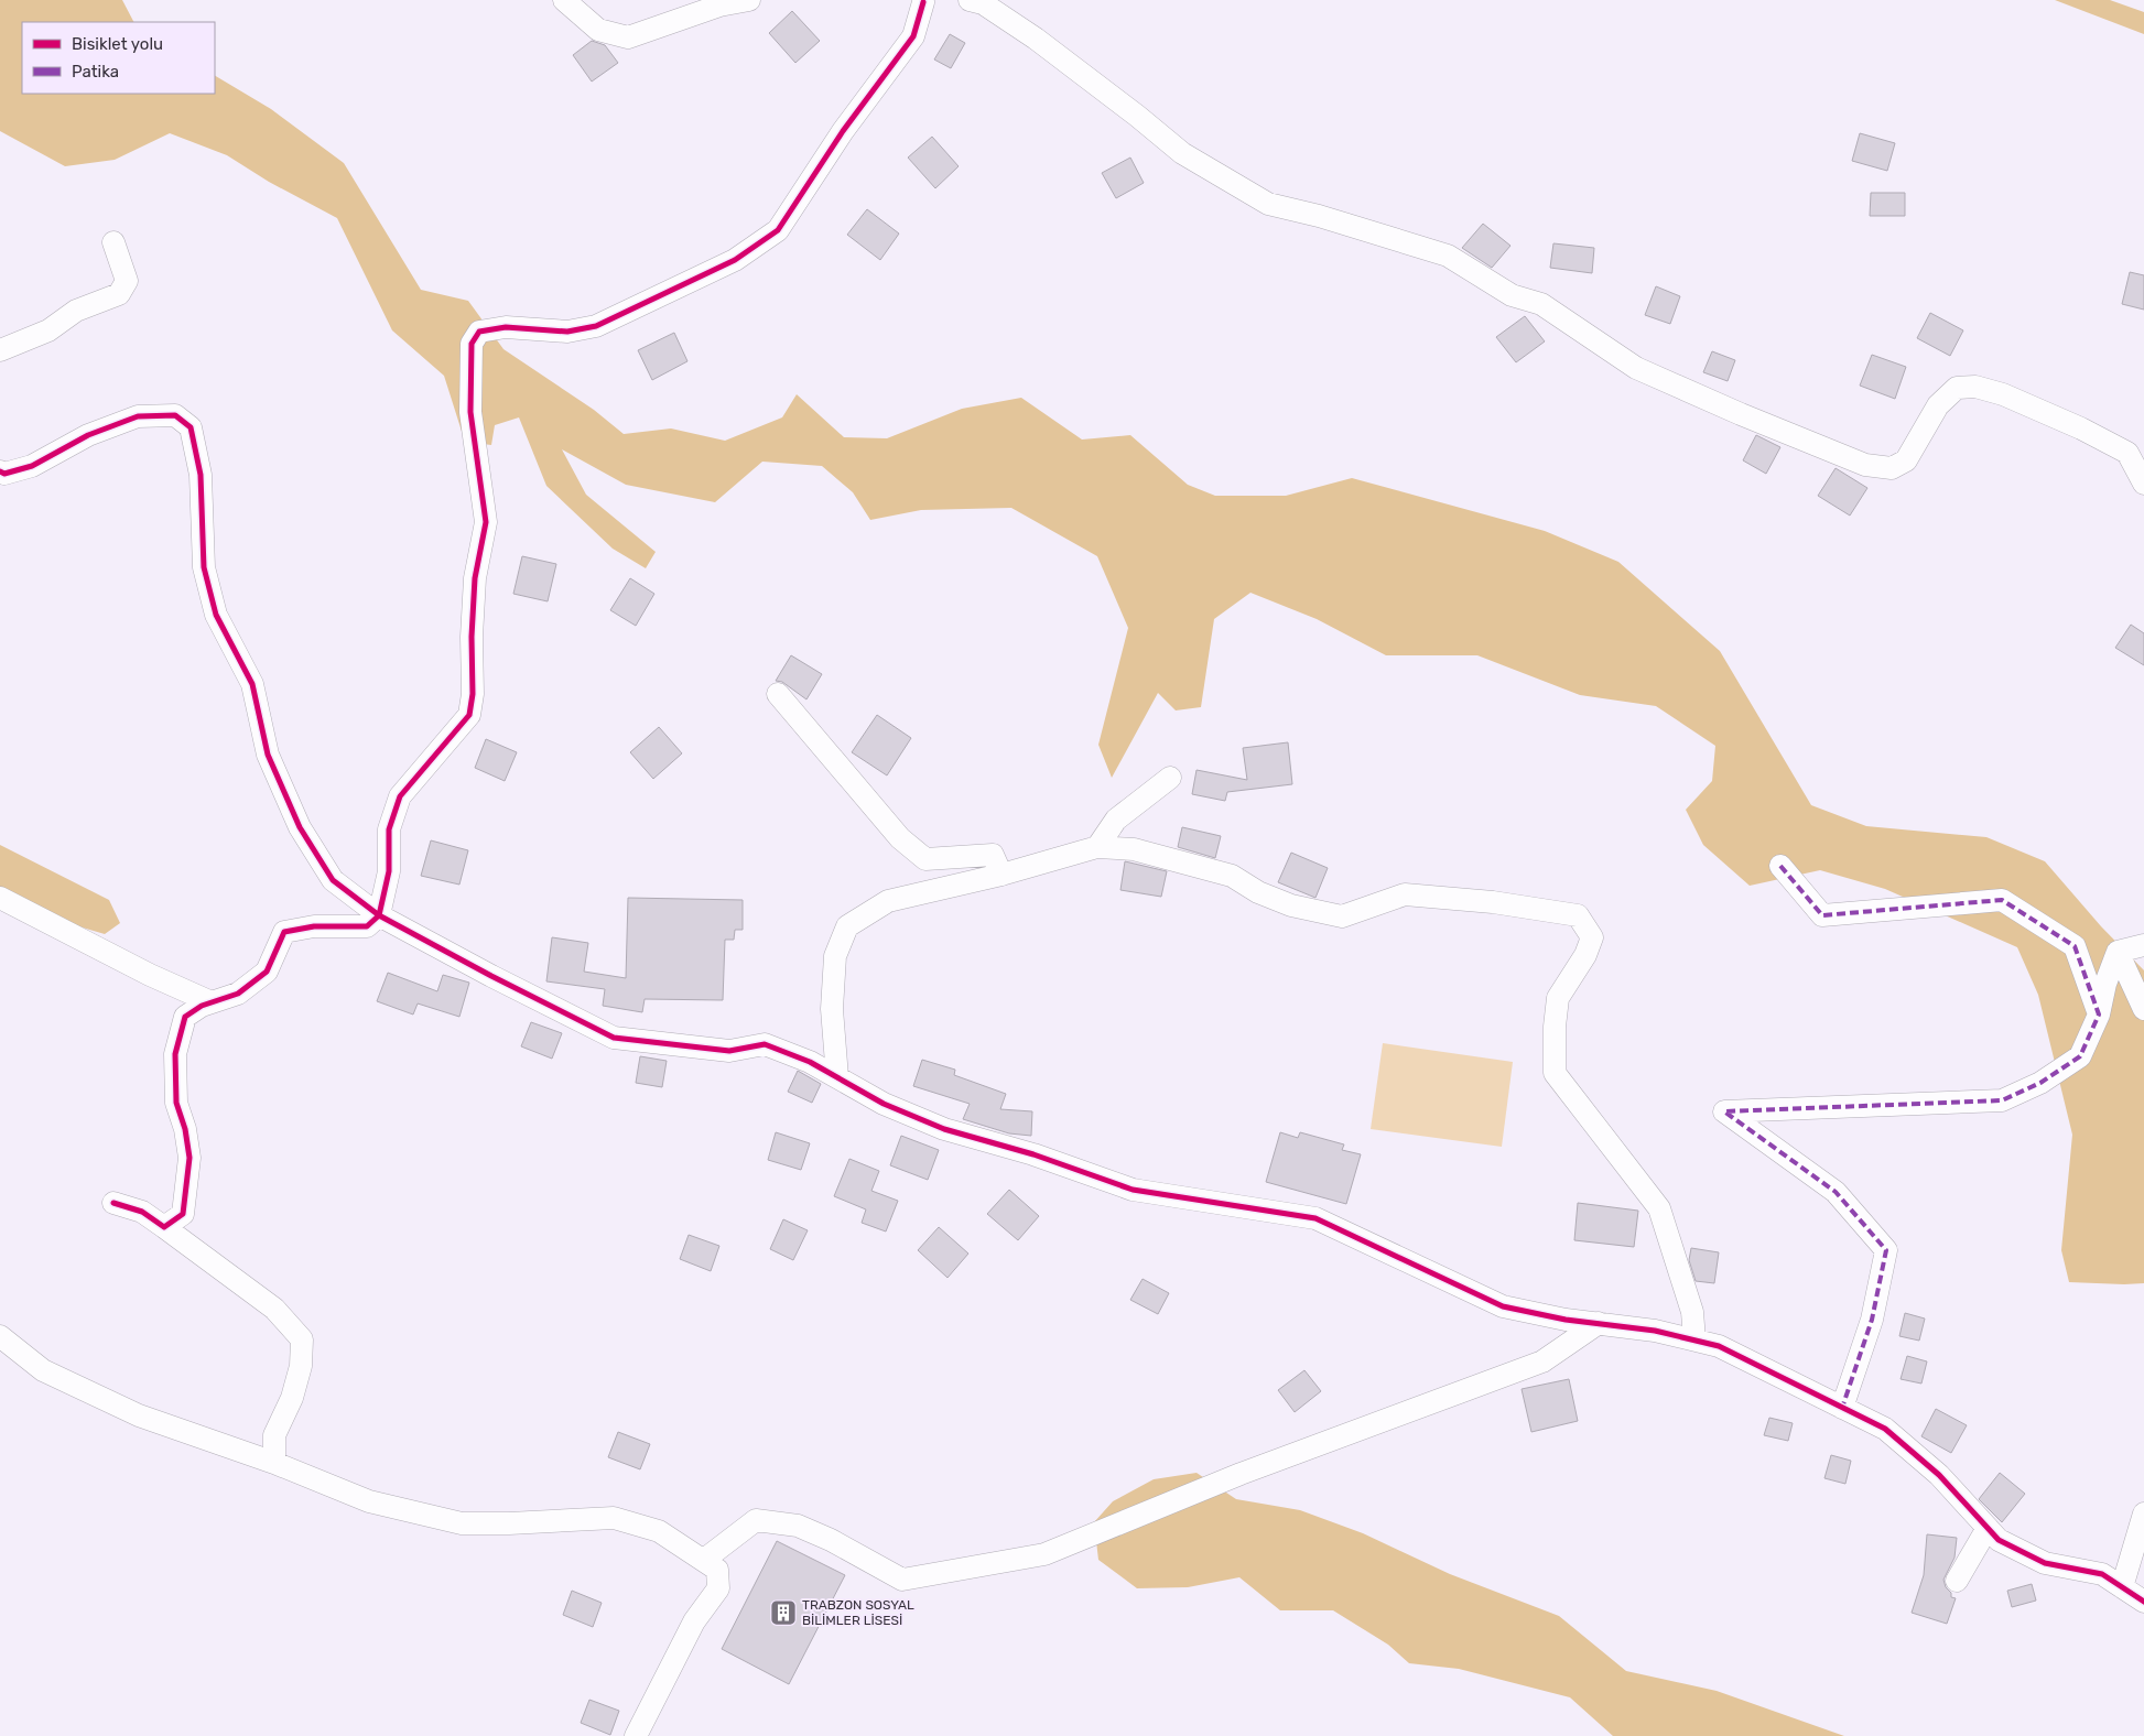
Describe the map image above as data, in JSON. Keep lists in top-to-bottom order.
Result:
{
  "places": {
    "building": ["TRABZON SOSYAL BİLİMLER LİSESİ"]
  },
  "legend": ["Bisiklet yolu", "Patika"]
}
